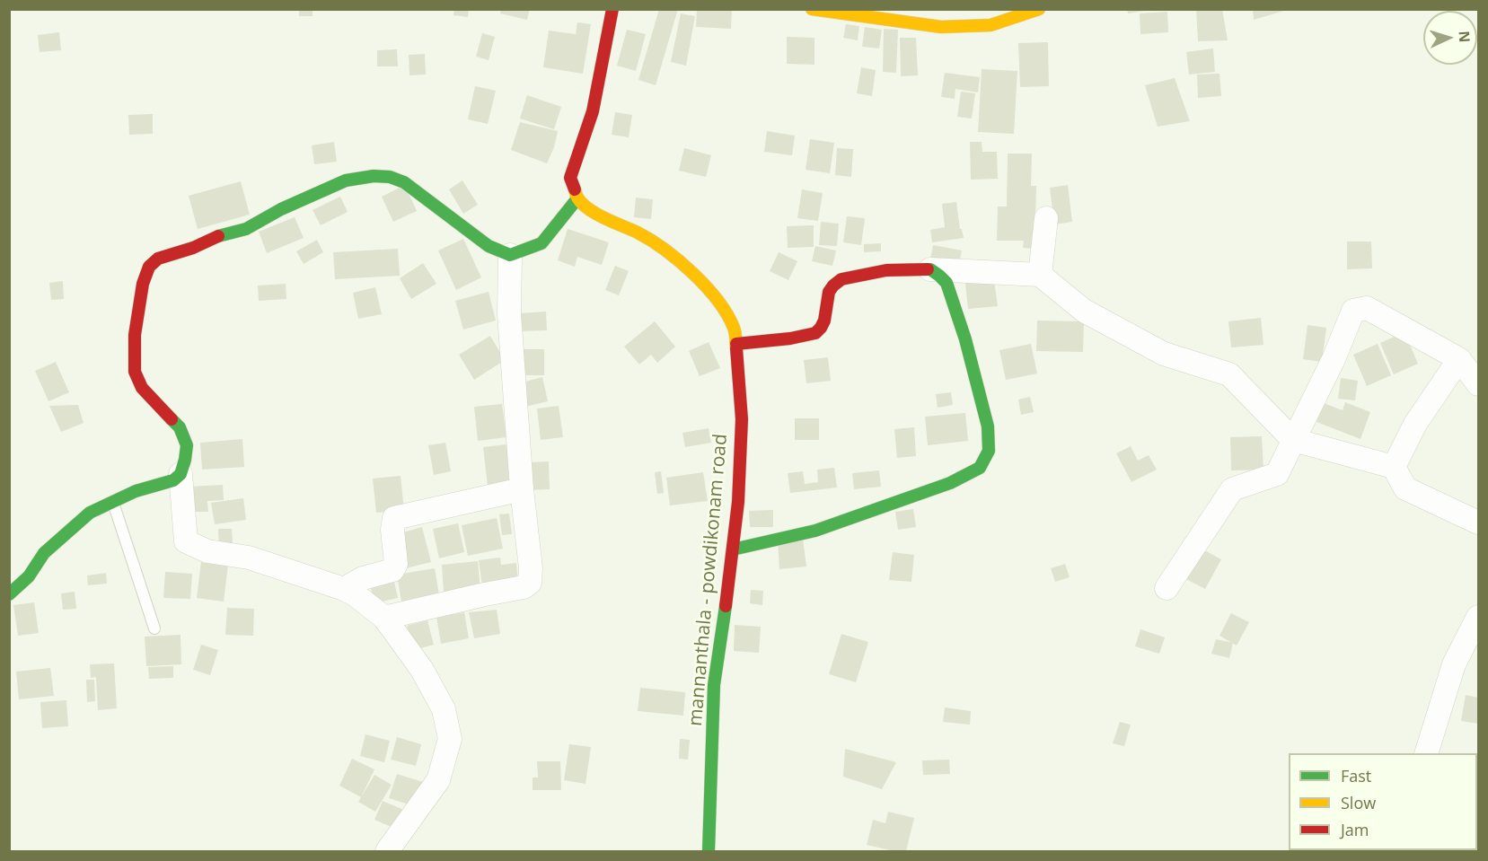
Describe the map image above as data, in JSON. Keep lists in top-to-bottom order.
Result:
{
  "streets": {
    "street": ["mannanthala - powdikonam road"]
  },
  "legend": ["Fast", "Slow", "Jam"],
  "north": "right"
}
